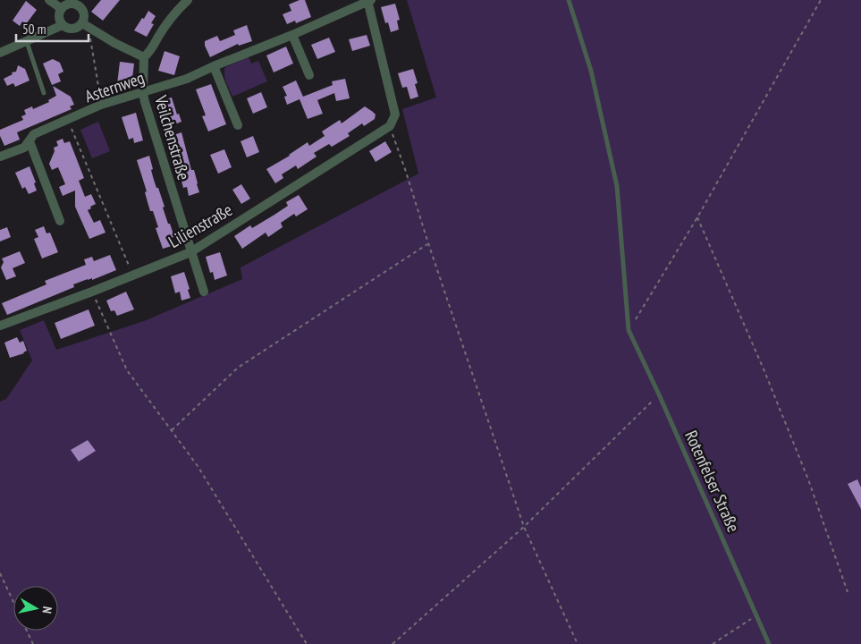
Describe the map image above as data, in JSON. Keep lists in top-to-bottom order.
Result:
{
  "streets": {
    "street": ["Asternweg", "Veilchenstraße", "Lilienstraße"],
    "lane": ["Rotenfelser Straße"]
  },
  "crossings": [
    ["Asternweg", "Veilchenstraße"],
    ["Veilchenstraße", "Lilienstraße"]
  ],
  "scale_bar": "50 m",
  "north": "right"
}
